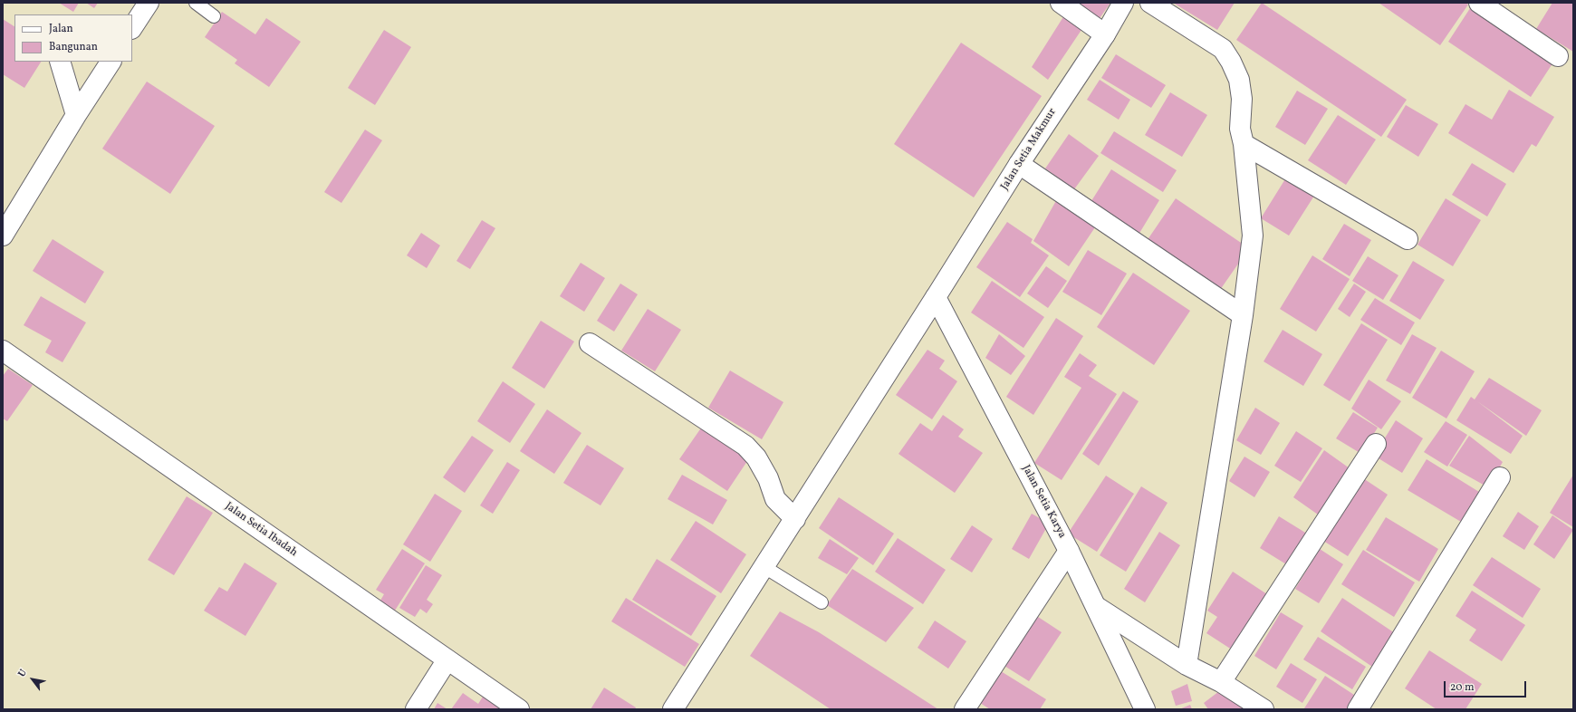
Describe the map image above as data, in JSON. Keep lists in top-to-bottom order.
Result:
{
  "streets": {
    "street": ["Jalan Setia Makmur", "Jalan Setia Karya", "Jalan Setia Ibadah"]
  },
  "crossings": [
    ["Jalan Setia Makmur", "Jalan Setia Karya"]
  ],
  "legend": ["Jalan", "Bangunan"],
  "scale_bar": "20 m",
  "north": "top left"
}
